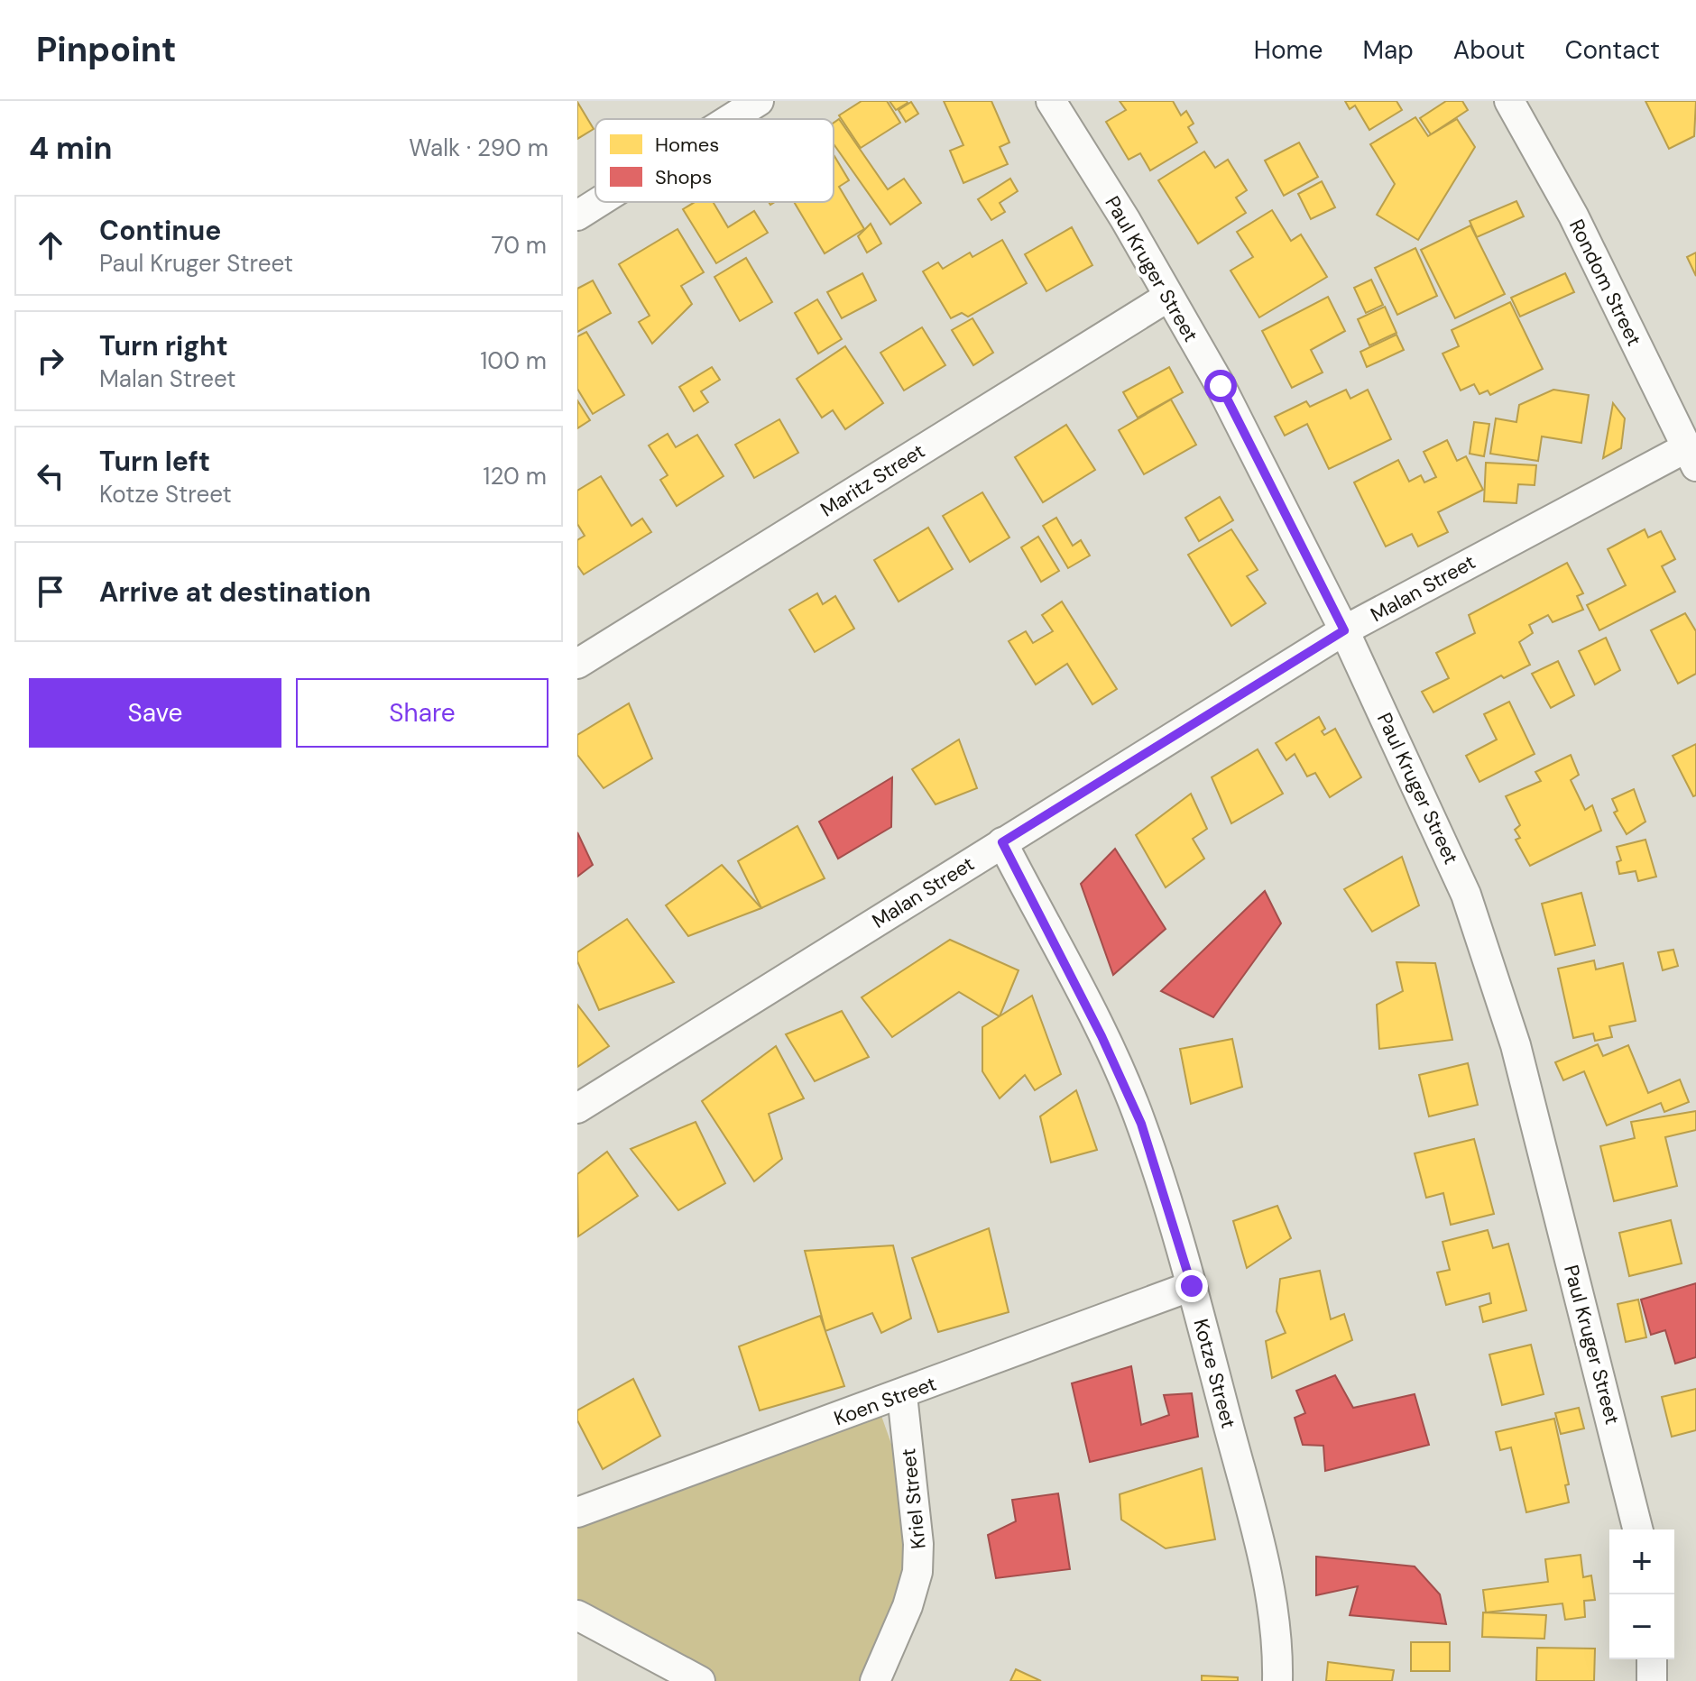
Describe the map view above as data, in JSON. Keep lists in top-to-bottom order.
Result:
{
  "streets": {
    "street": [
      "Paul Kruger Street",
      "Rondom Street",
      "Maritz Street",
      "Malan Street",
      "Kotze Street",
      "Koen Street",
      "Kriel Street"
    ]
  },
  "crossings": [
    ["Paul Kruger Street", "Maritz Street"],
    ["Paul Kruger Street", "Malan Street"],
    ["Rondom Street", "Malan Street"],
    ["Malan Street", "Kotze Street"],
    ["Kotze Street", "Koen Street"],
    ["Koen Street", "Kriel Street"]
  ],
  "legend": ["Homes", "Shops"],
  "page": {
    "header": "Pinpoint",
    "nav": [
      "Home",
      "Map",
      "About",
      "Contact"
    ],
    "heading": ["4 min", "Walk · 290 m"],
    "list": [
      ["Continue", "Paul Kruger Street", "70 m"],
      ["Turn right", "Malan Street", "100 m"],
      ["Turn left", "Kotze Street", "120 m"],
      "Arrive at destination"
    ],
    "buttons": ["Save", "Share"],
    "map_buttons": ["+", "−"]
  }
}
